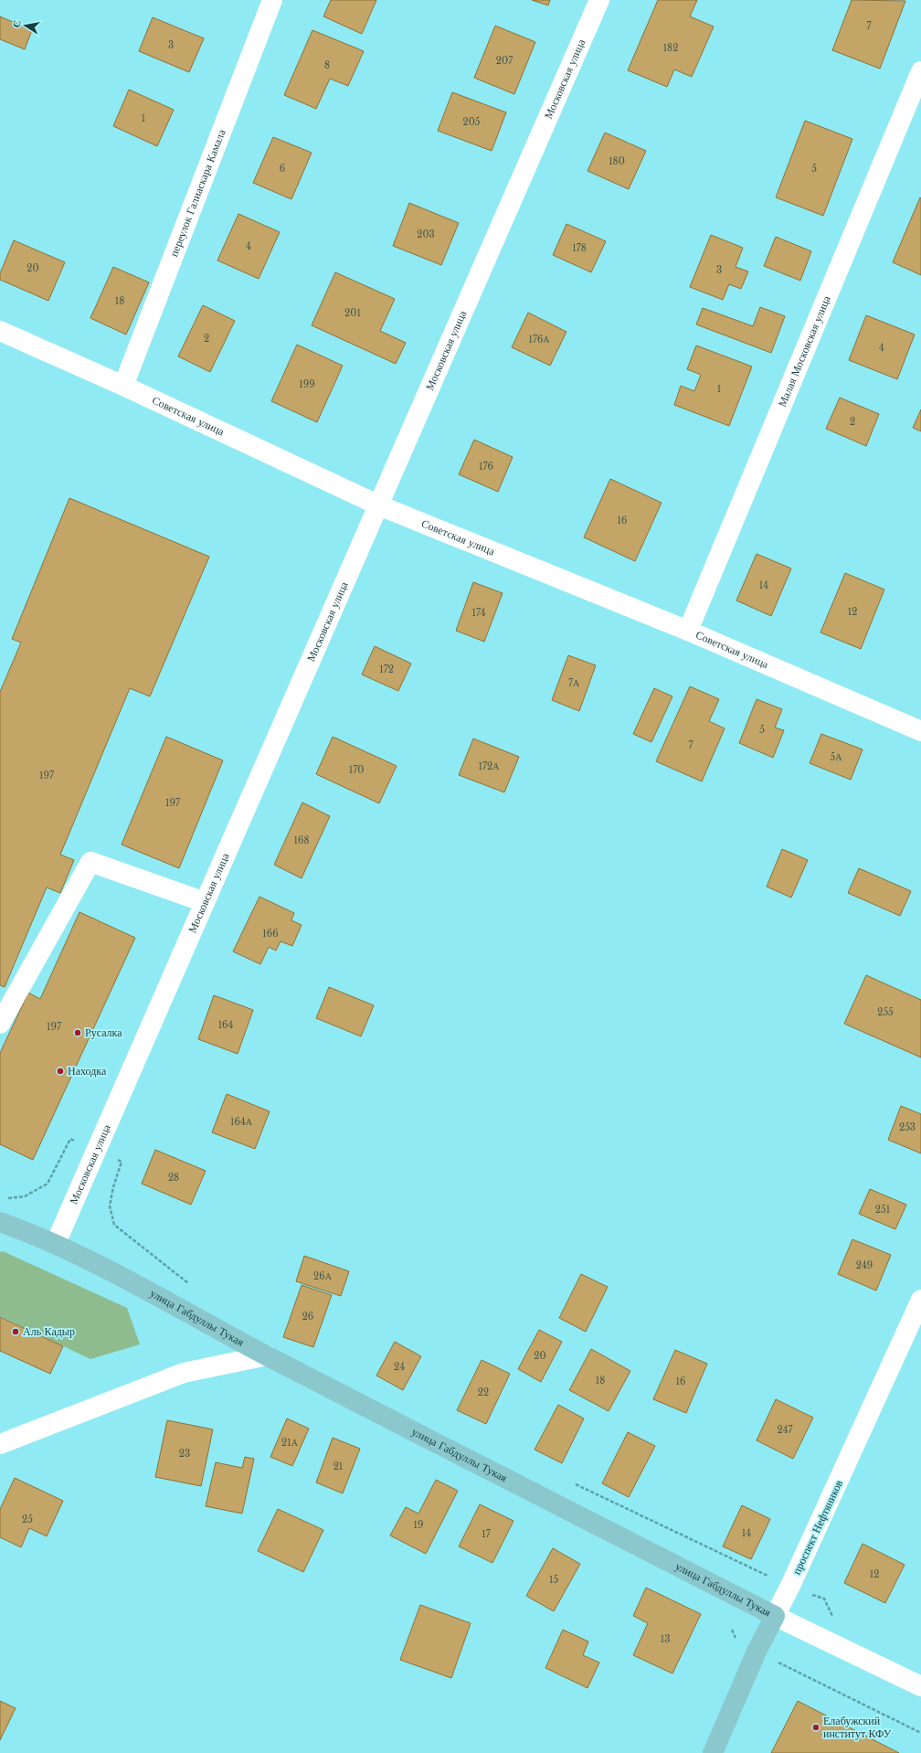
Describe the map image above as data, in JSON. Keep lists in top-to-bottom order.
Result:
{
  "streets": {
    "main road": ["улица Габдуллы Тукая", "проспект Нефтяников"],
    "street": [
      "Московская улица",
      "переулок Галиаскара Камала",
      "Малая Московская улица",
      "Советская улица"
    ]
  },
  "crossings": [
    ["Московская улица", "Советская улица"],
    ["Московская улица", "улица Габдуллы Тукая"],
    ["переулок Галиаскара Камала", "Советская улица"],
    ["Малая Московская улица", "Советская улица"],
    ["улица Габдуллы Тукая", "проспект Нефтяников"]
  ],
  "places": [
    "Русалка",
    "Находка",
    "Аль Кадыр",
    "Елабужский институт КФУ"
  ],
  "house_numbers": [
    "7",
    "3",
    "182",
    "207",
    "8",
    "1",
    "205",
    "180",
    "6",
    "5",
    "203",
    "4",
    "178",
    "20",
    "3",
    "18",
    "201",
    "2",
    "176А",
    "4",
    "199",
    "1",
    "2",
    "176",
    "16",
    "14",
    "12",
    "174",
    "172",
    "7А",
    "5",
    "7",
    "5А",
    "172А",
    "170",
    "197",
    "197",
    "168",
    "166",
    "255",
    "164",
    "197",
    "164А",
    "253",
    "28",
    "251",
    "249",
    "26А",
    "26",
    "20",
    "24",
    "18",
    "16",
    "22",
    "247",
    "21А",
    "23",
    "21",
    "25",
    "19",
    "14",
    "17",
    "12",
    "15",
    "13"
  ],
  "north": "left"
}
